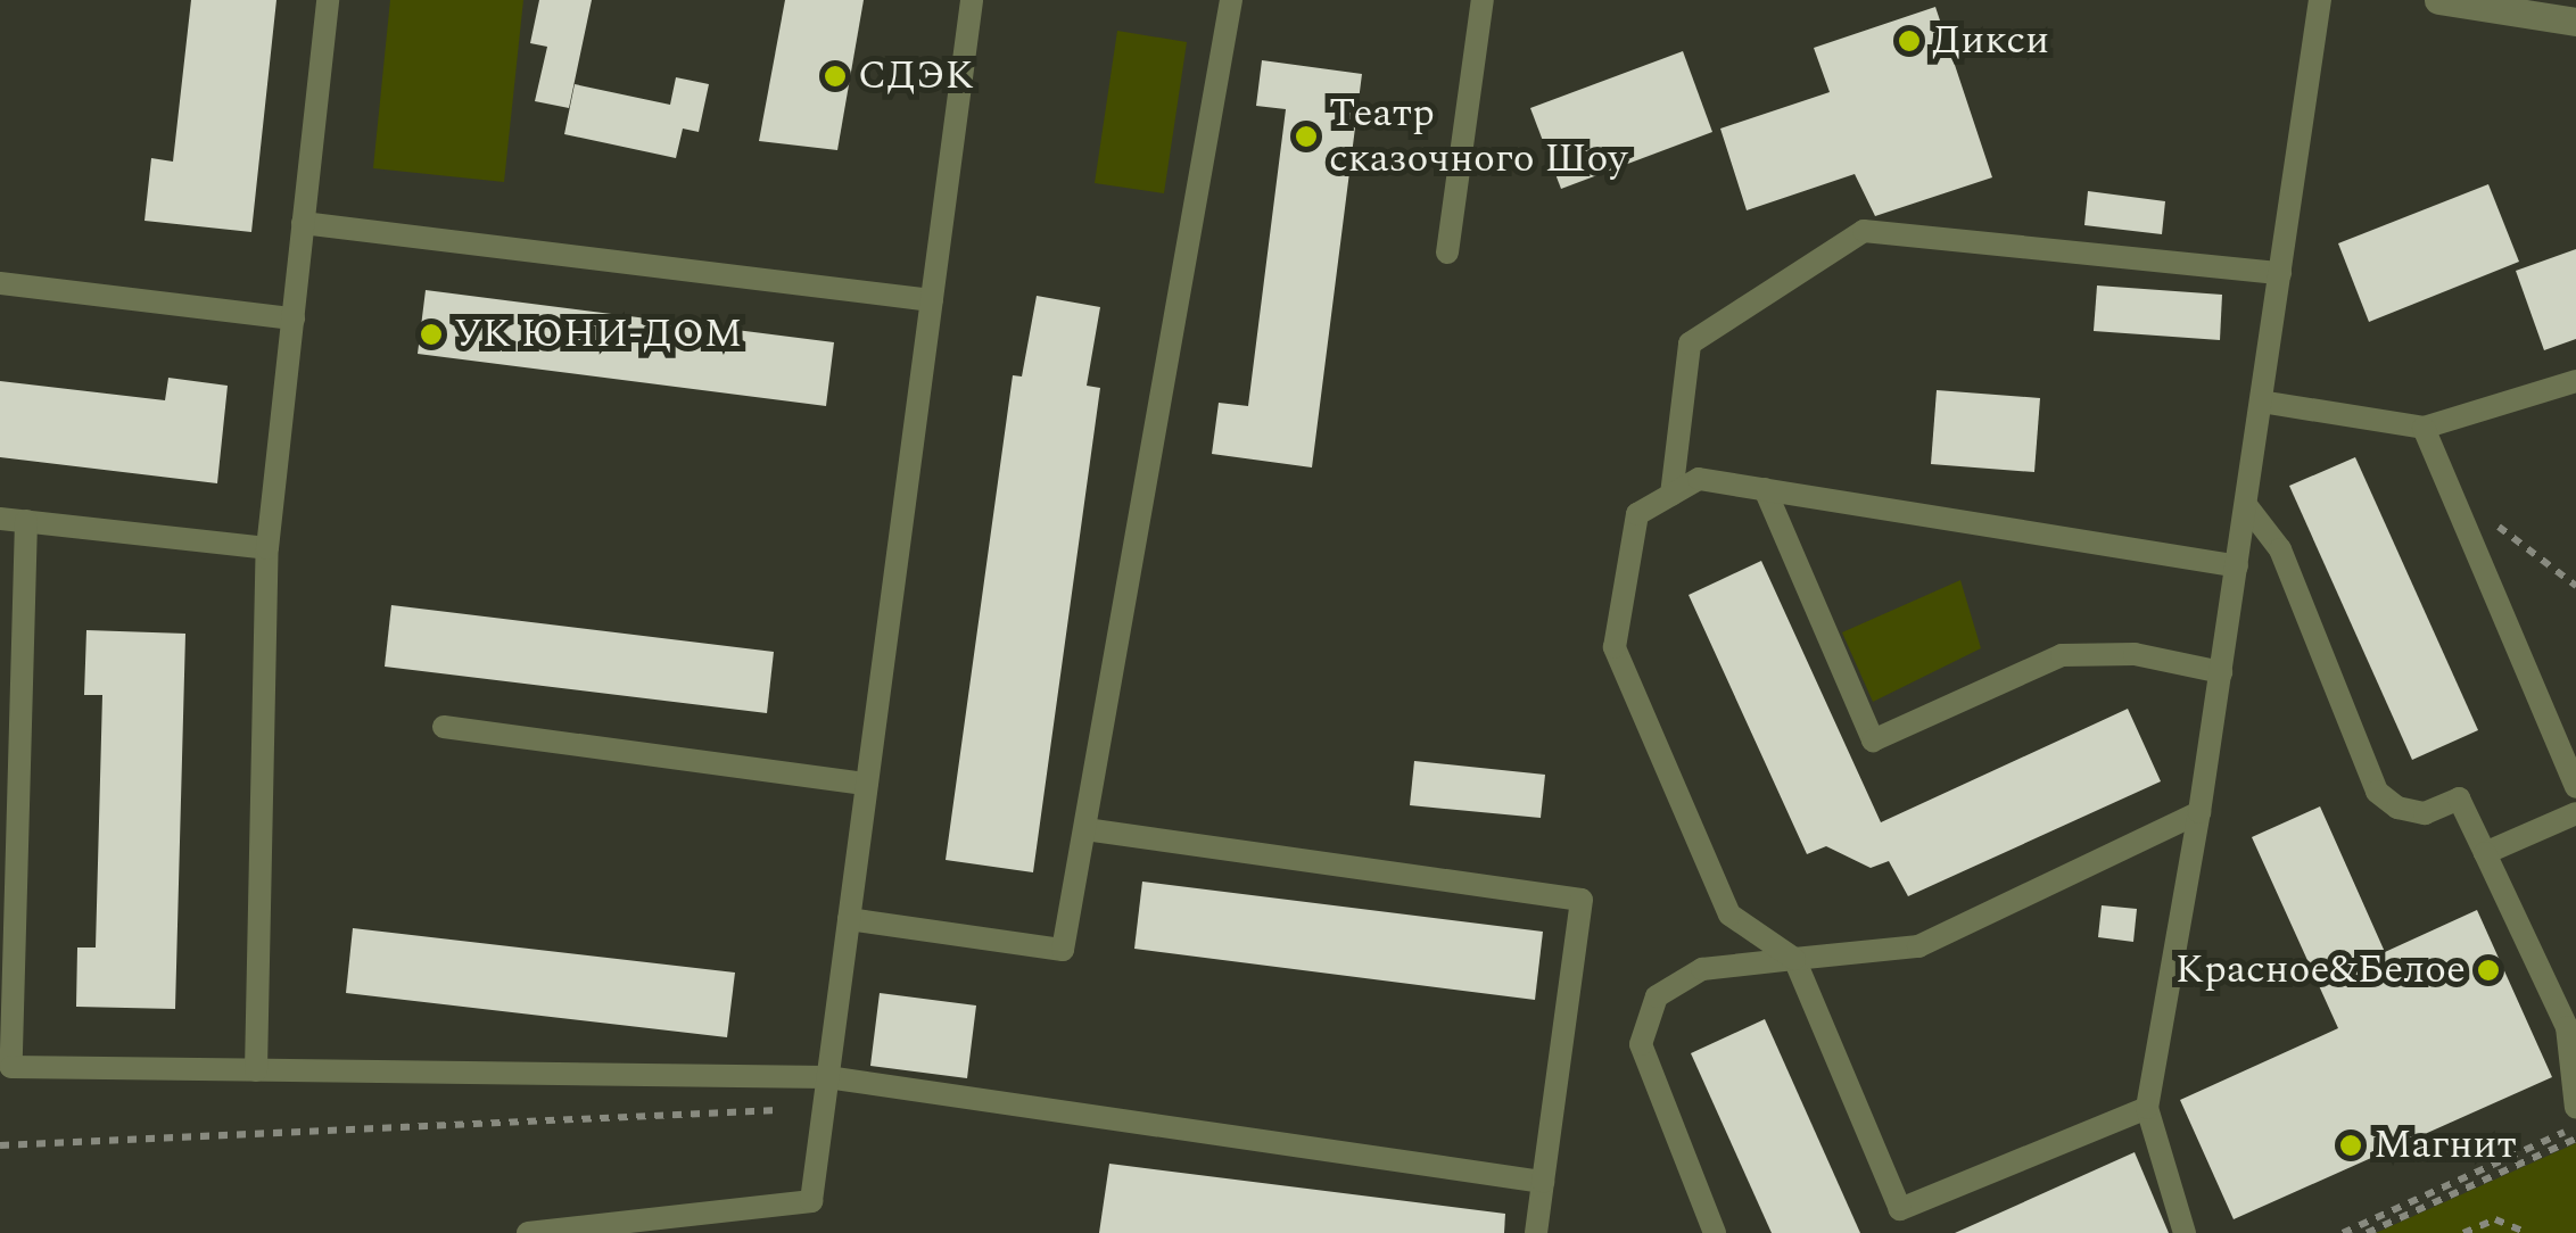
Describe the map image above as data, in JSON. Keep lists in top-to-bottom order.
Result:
{
  "places": [
    "Дикси",
    "СДЭК",
    "Театр сказочного Шоу",
    "УК ЮНИ-ДОМ",
    "Красное&Белое",
    "Магнит"
  ]
}
